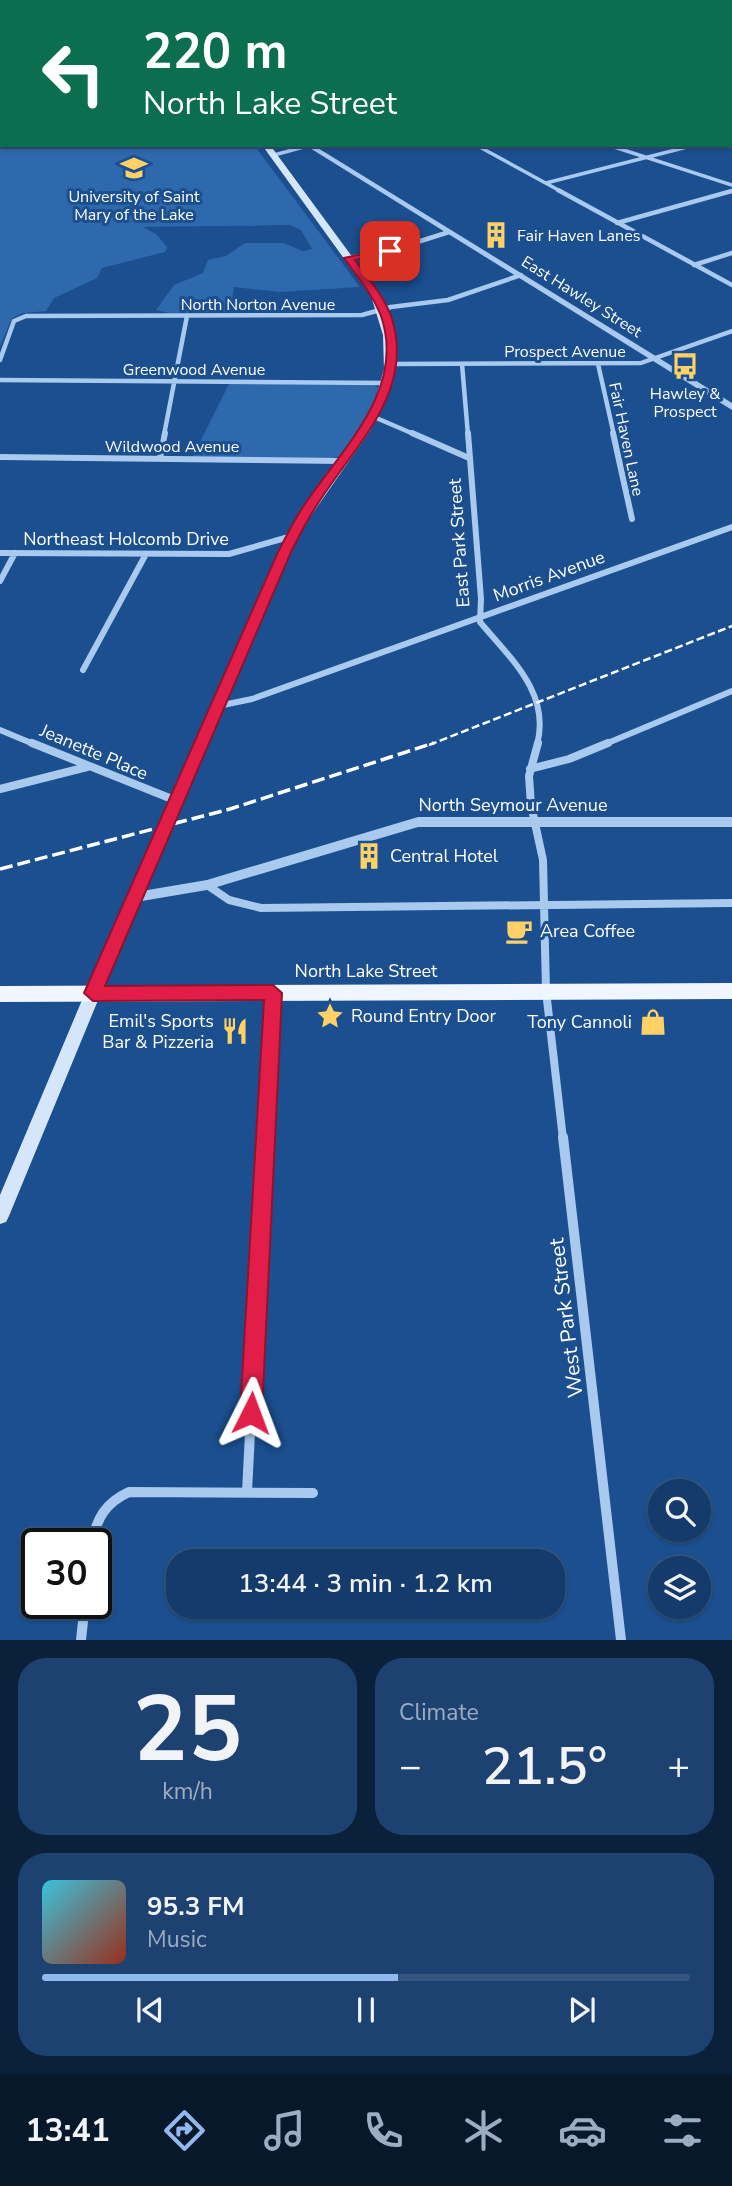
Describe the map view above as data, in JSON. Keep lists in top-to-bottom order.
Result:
{
  "streets": {
    "main road": ["North Lake Street"],
    "street": [
      "East Hawley Street",
      "North Norton Avenue",
      "Prospect Avenue",
      "Greenwood Avenue",
      "Fair Haven Lane",
      "Wildwood Avenue",
      "Northeast Holcomb Drive",
      "East Park Street",
      "Morris Avenue",
      "Jeanette Place",
      "North Seymour Avenue",
      "West Park Street"
    ]
  },
  "crossings": [
    ["East Hawley Street", "North Norton Avenue"],
    ["East Hawley Street", "Prospect Avenue"],
    ["Prospect Avenue", "Fair Haven Lane"],
    ["Prospect Avenue", "East Park Street"],
    ["East Park Street", "Morris Avenue"],
    ["East Park Street", "North Seymour Avenue"],
    ["East Park Street", "North Lake Street"],
    ["East Park Street", "West Park Street"],
    ["North Lake Street", "West Park Street"]
  ],
  "places": {
    "school or university": ["University of Saint Mary of the Lake"],
    "building": ["Fair Haven Lanes", "Central Hotel"],
    "bus stop": ["Hawley & Prospect"],
    "cafe": ["Area Coffee"],
    "place": ["Round Entry Door"],
    "shop": ["Tony Cannoli"],
    "restaurant": ["Emil's Sports Bar & Pizzeria"]
  },
  "page": {
    "turn": ["220 m", "North Lake Street"],
    "limit": "30",
    "trip": "13:44 · 3 min · 1.2 km",
    "tile": [
      ["25", "km/h"],
      "Climate"
    ],
    "heat": ["−", "21.5°", "+"],
    "song": ["95.3 FM", "Music"],
    "tabs": "13:41"
  }
}
